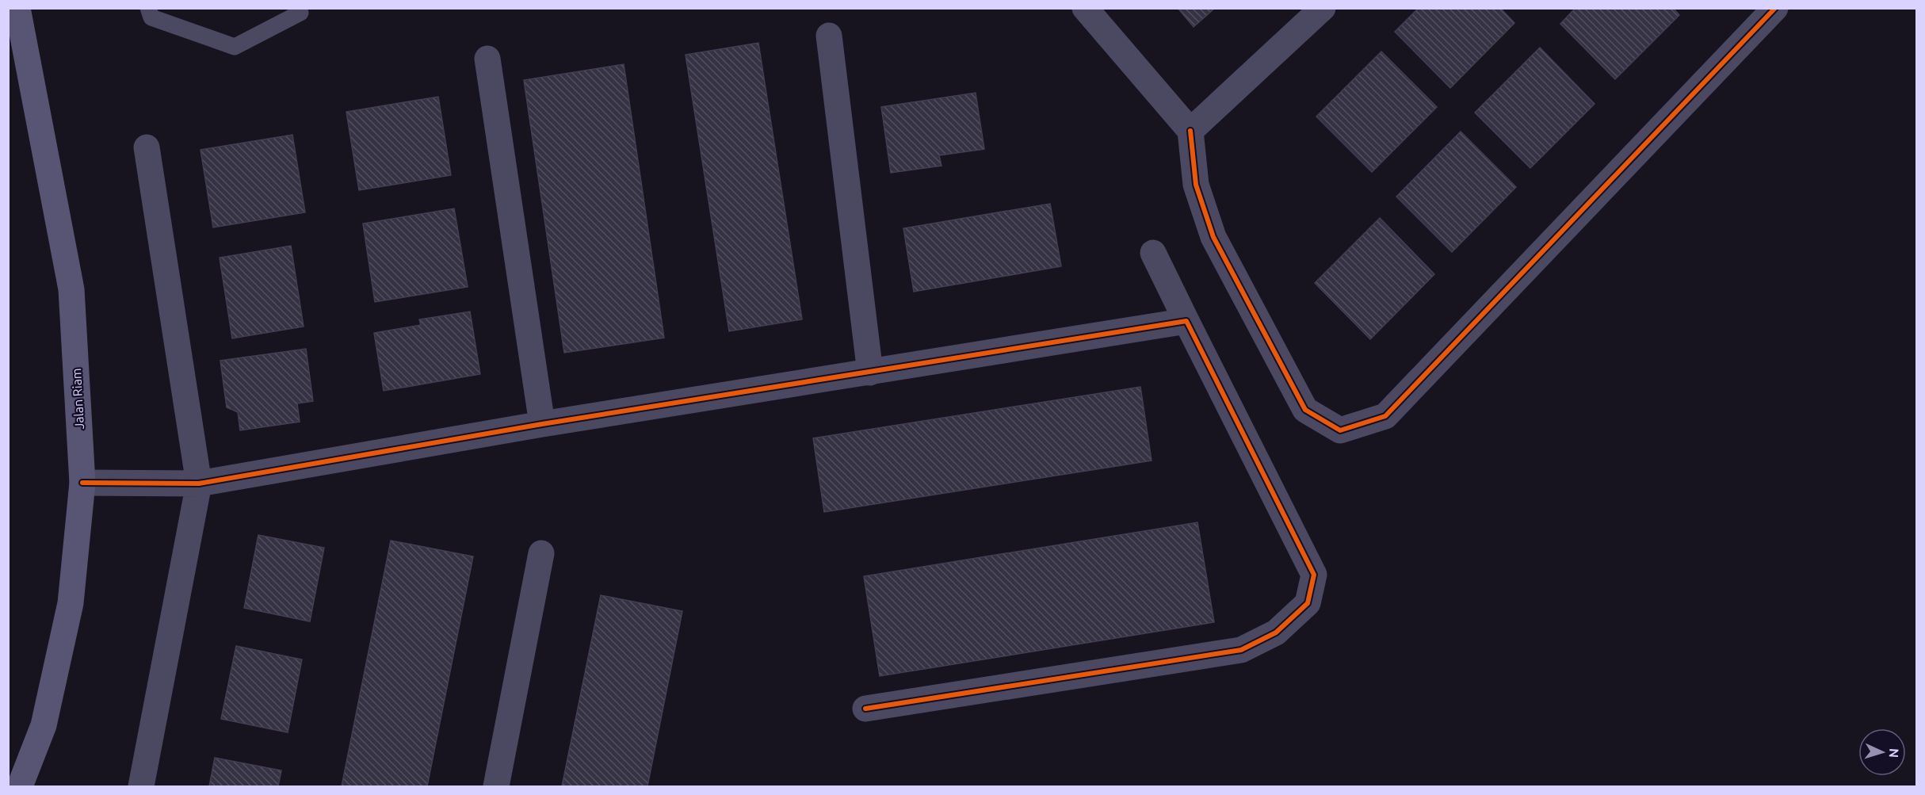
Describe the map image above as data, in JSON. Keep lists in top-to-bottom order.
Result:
{
  "streets": {
    "main road": ["Jalan Riam"]
  },
  "north": "right"
}
